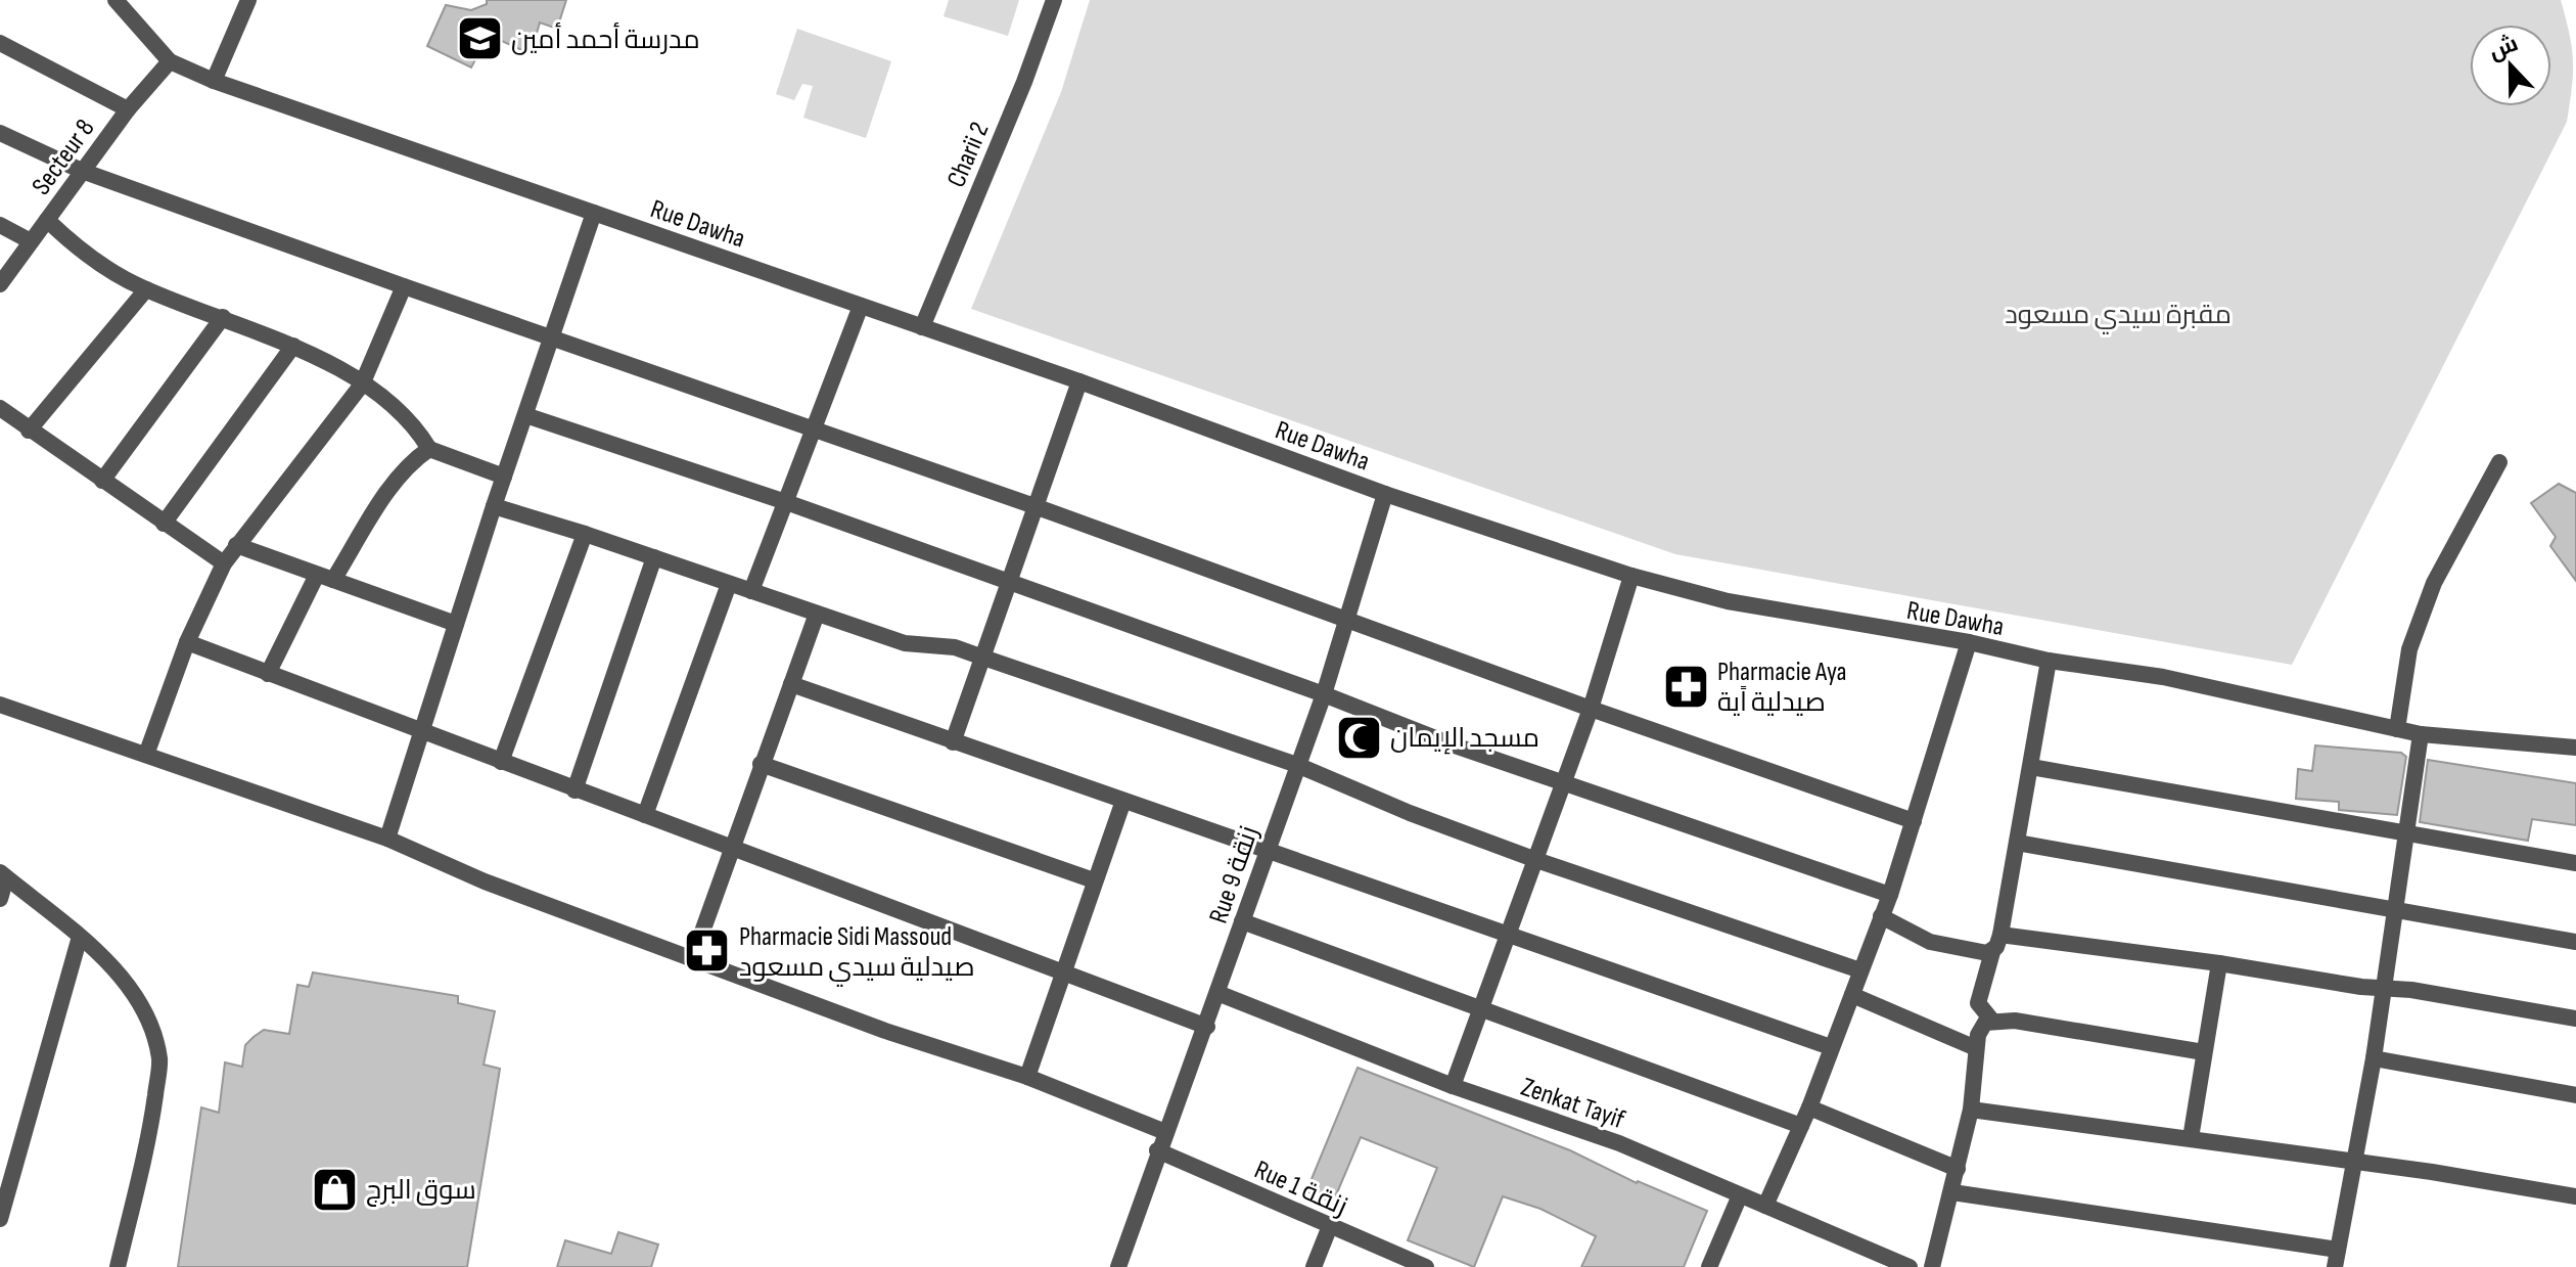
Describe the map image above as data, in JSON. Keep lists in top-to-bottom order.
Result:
{
  "streets": {
    "street": [
      "Charii 2",
      "Secteur 8",
      "Rue Dawha",
      "Rue 9 زنقة",
      "Zenkat Tayif",
      "Rue 1 زنقة"
    ]
  },
  "crossings": [
    ["Charii 2", "Rue Dawha"],
    ["Secteur 8", "Rue Dawha"],
    ["Rue Dawha", "Rue 9 زنقة"],
    ["Rue 9 زنقة", "Zenkat Tayif"],
    ["Rue 9 زنقة", "Rue 1 زنقة"]
  ],
  "parks": ["مقبرة سيدي مسعود"],
  "places": {
    "school or university": ["مدرسة أحمد أمين"],
    "pharmacy": ["Pharmacie Aya صيدلية اًية", "Pharmacie Sidi Massoud صيدلية سيدي مسعود"],
    "mosque": ["مسجد الإيمان"],
    "shop": ["سوق البرج"]
  },
  "north": "top"
}
